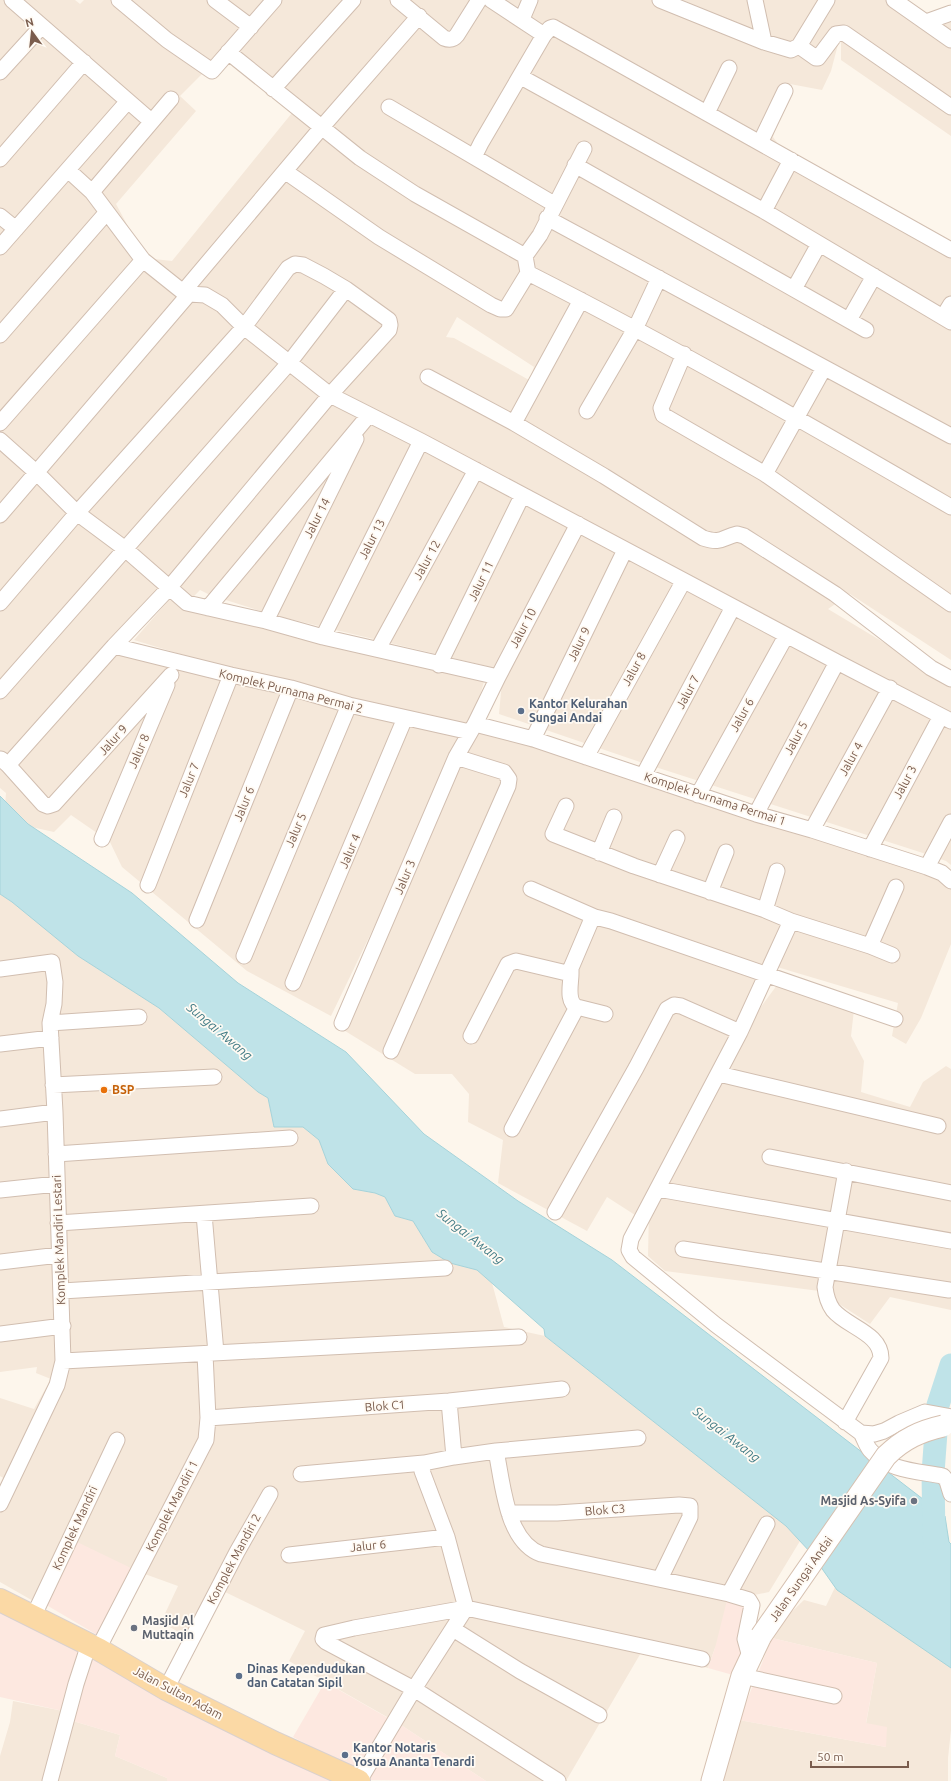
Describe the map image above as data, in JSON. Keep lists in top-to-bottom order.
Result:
{
  "streets": {
    "main road": ["Jalan Sultan Adam"],
    "street": [
      "Jalur 14",
      "Jalur 13",
      "Jalur 12",
      "Jalur 11",
      "Jalur 10",
      "Jalur 9",
      "Jalur 8",
      "Komplek Purnama Permai 2",
      "Jalur 7",
      "Jalur 6",
      "Jalur 5",
      "Jalur 4",
      "Jalur 3",
      "Komplek Purnama Permai 1",
      "Komplek Mandiri Lestari",
      "Blok C1",
      "Komplek Mandiri 1",
      "Blok C3",
      "Komplek Mandiri",
      "Komplek Mandiri 2",
      "Jalan Sungai Andai"
    ]
  },
  "crossings": [
    ["Jalur 10", "Komplek Purnama Permai 2"],
    ["Jalur 10", "Jalur 3"],
    ["Jalur 10", "Komplek Purnama Permai 1"],
    ["Jalur 9", "Jalur 8"],
    ["Jalur 9", "Komplek Purnama Permai 2"],
    ["Jalur 9", "Komplek Purnama Permai 1"],
    ["Jalur 8", "Komplek Purnama Permai 2"],
    ["Jalur 8", "Komplek Purnama Permai 1"],
    ["Komplek Purnama Permai 2", "Jalur 7"],
    ["Komplek Purnama Permai 2", "Jalur 6"],
    ["Komplek Purnama Permai 2", "Jalur 5"],
    ["Komplek Purnama Permai 2", "Jalur 4"],
    ["Komplek Purnama Permai 2", "Jalur 3"],
    ["Komplek Purnama Permai 2", "Komplek Purnama Permai 1"],
    ["Jalur 7", "Komplek Purnama Permai 1"],
    ["Jalur 6", "Komplek Purnama Permai 1"],
    ["Jalur 5", "Komplek Purnama Permai 1"],
    ["Jalur 4", "Komplek Purnama Permai 1"],
    ["Jalur 3", "Komplek Purnama Permai 1"],
    ["Blok C1", "Komplek Mandiri 1"],
    ["Komplek Mandiri 1", "Jalan Sultan Adam"],
    ["Komplek Mandiri", "Jalan Sultan Adam"],
    ["Komplek Mandiri 2", "Jalan Sultan Adam"]
  ],
  "water": ["Sungai Awang"],
  "places": [
    "Kantor Kelurahan Sungai Andai",
    "BSP",
    "Masjid As-Syifa",
    "Masjid Al Muttaqin",
    "Dinas Kependudukan dan Catatan Sipil",
    "Kantor Notaris Yosua Ananta Tenardi"
  ],
  "scale_bar": "50 m",
  "north": "top"
}
